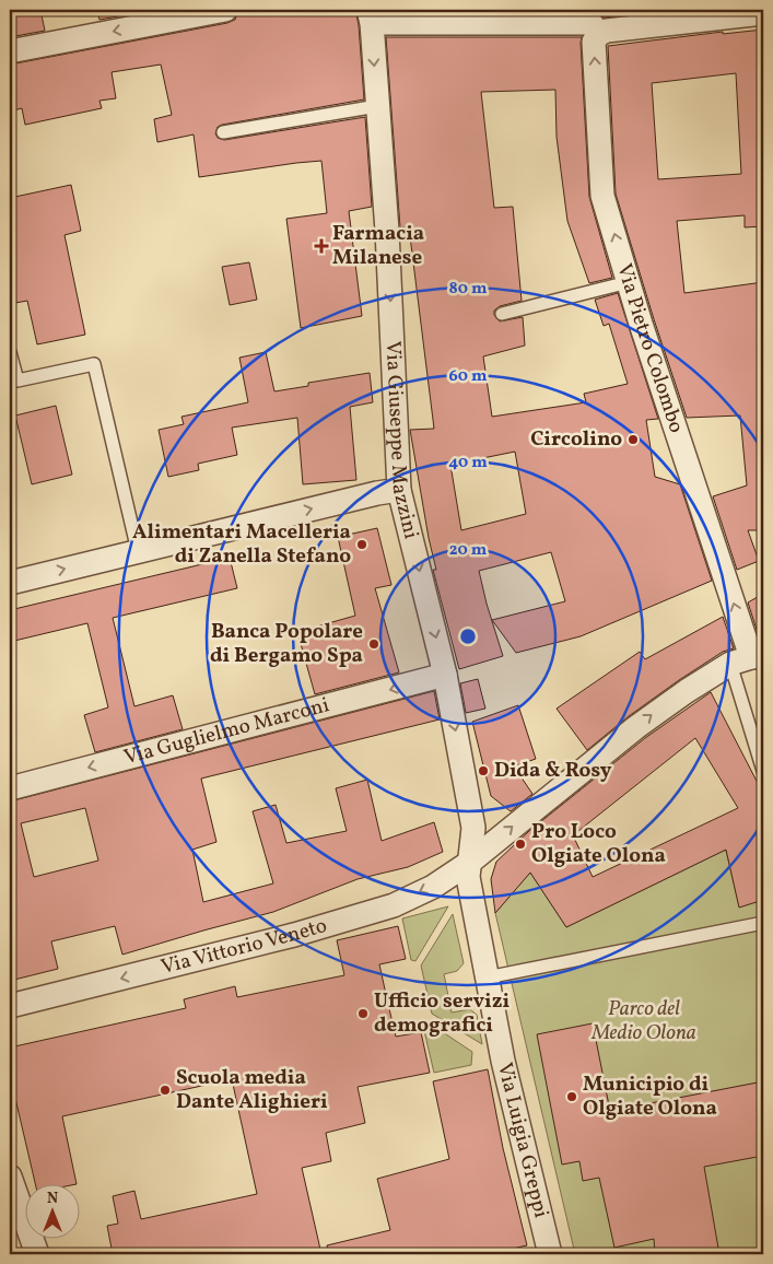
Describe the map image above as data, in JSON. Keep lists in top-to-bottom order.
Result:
{
  "streets": {
    "street": [
      "Via Pietro Colombo",
      "Via Giuseppe Mazzini",
      "Via Guglielmo Marconi",
      "Via Vittorio Veneto",
      "Via Luigia Greppi"
    ]
  },
  "crossings": [
    ["Via Pietro Colombo", "Via Vittorio Veneto"],
    ["Via Giuseppe Mazzini", "Via Guglielmo Marconi"],
    ["Via Giuseppe Mazzini", "Via Vittorio Veneto"],
    ["Via Giuseppe Mazzini", "Via Luigia Greppi"],
    ["Via Vittorio Veneto", "Via Luigia Greppi"]
  ],
  "one_way": ["Via Pietro Colombo", "Via Giuseppe Mazzini"],
  "parks": ["Parco del Medio Olona"],
  "places": {
    "health": ["Farmacia Milanese"],
    "other": [
      "Circolino",
      "Alimentari Macelleria di Zanella Stefano",
      "Banca Popolare di Bergamo Spa",
      "Dida & Rosy",
      "Pro Loco Olgiate Olona",
      "Ufficio servizi demografici",
      "Scuola media Dante Alighieri",
      "Municipio di Olgiate Olona"
    ]
  },
  "north": "top",
  "rings": [
    "80 m",
    "60 m",
    "40 m",
    "20 m"
  ]
}
